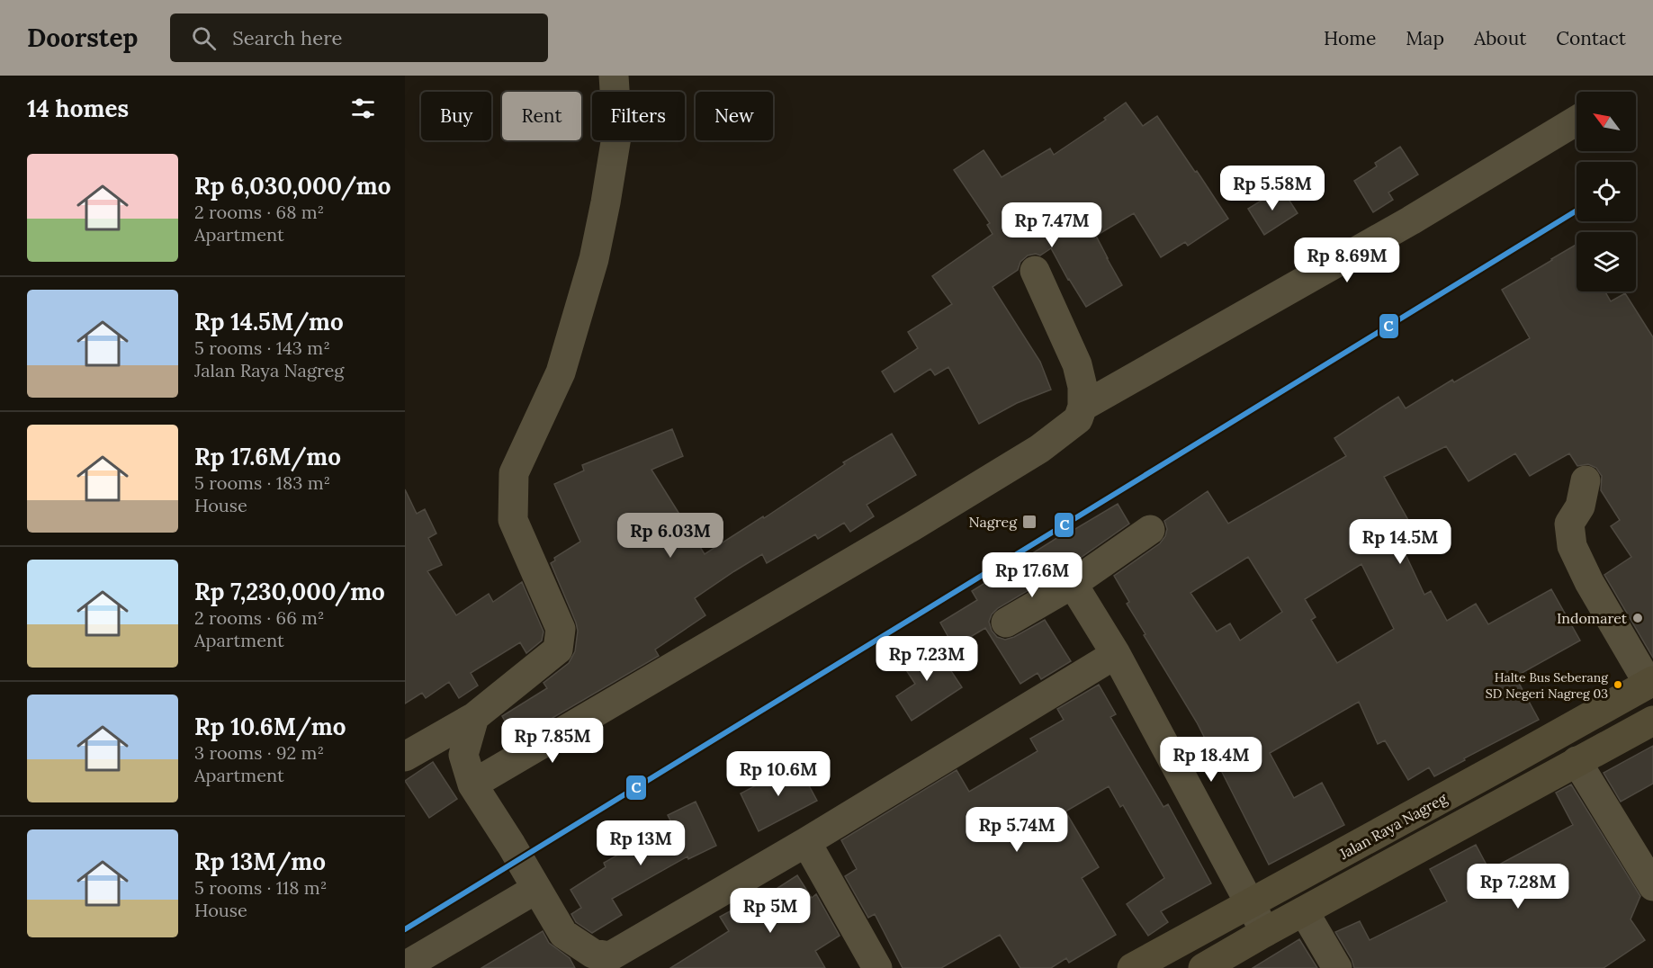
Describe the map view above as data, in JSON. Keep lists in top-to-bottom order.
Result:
{
  "streets": {
    "highway": ["Jalan Raya Nagreg"]
  },
  "places": {
    "transit": ["Nagreg"],
    "other": ["Indomaret", "Halte Bus Seberang SD Negeri Nagreg 03"]
  },
  "lines": ["transit line C"],
  "north": "top left",
  "page": {
    "header": "Doorstep",
    "search": "Search here",
    "nav": [
      "Home",
      "Map",
      "About",
      "Contact"
    ],
    "heading": "14 homes",
    "chip": [
      "Buy",
      "Rent",
      "Filters",
      "New"
    ],
    "list": [
      {
        "name": "Rp 6,030,000/mo",
        "note": "2 rooms · 68 m² · Apartment"
      },
      {
        "name": "Rp 14.5M/mo",
        "note": "5 rooms · 143 m² · Jalan Raya Nagreg"
      },
      {
        "name": "Rp 17.6M/mo",
        "note": "5 rooms · 183 m² · House"
      },
      {
        "name": "Rp 7,230,000/mo",
        "note": "2 rooms · 66 m² · Apartment"
      },
      {
        "name": "Rp 10.6M/mo",
        "note": "3 rooms · 92 m² · Apartment"
      },
      {
        "name": "Rp 13M/mo",
        "note": "5 rooms · 118 m² · House"
      }
    ],
    "price": [
      "Rp 5.58M",
      "Rp 7.47M",
      "Rp 8.69M",
      "Rp 6.03M",
      "Rp 14.5M",
      "Rp 17.6M",
      "Rp 7.23M",
      "Rp 7.85M",
      "Rp 18.4M",
      "Rp 10.6M",
      "Rp 5.74M",
      "Rp 13M",
      "Rp 7.28M",
      "Rp 5M"
    ]
  }
}
